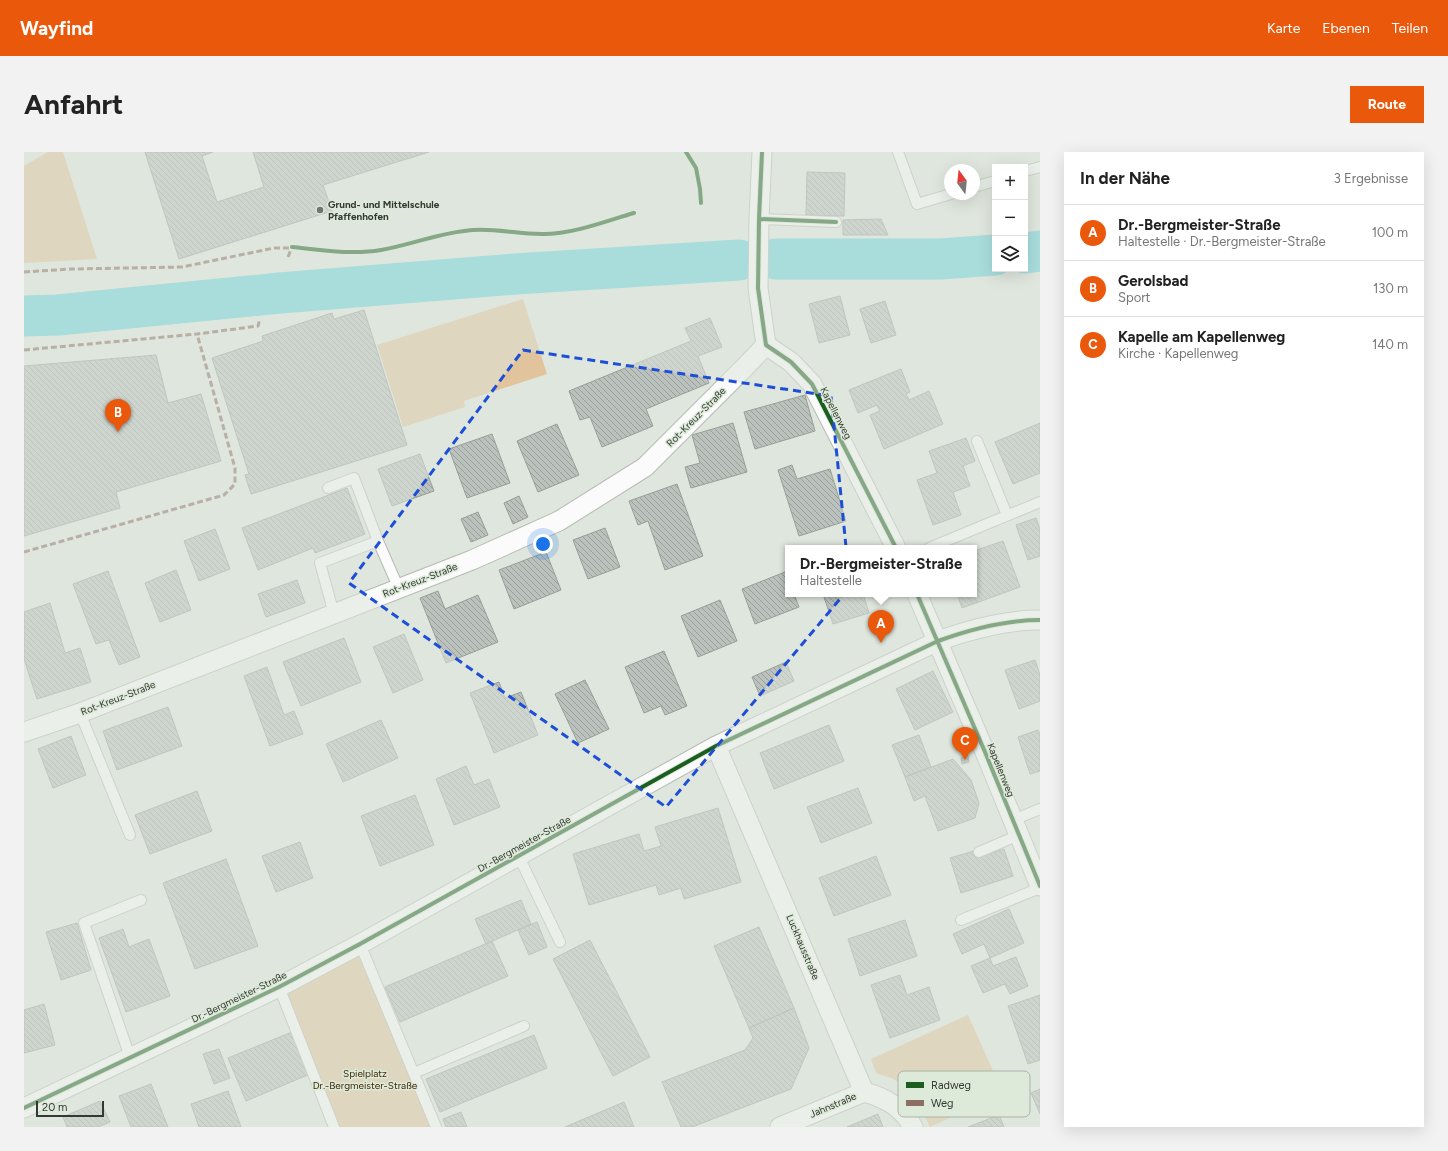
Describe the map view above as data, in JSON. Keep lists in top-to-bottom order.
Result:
{
  "streets": {
    "street": [
      "Kapellenweg",
      "Rot-Kreuz-Straße",
      "Dr.-Bergmeister-Straße",
      "Luckhausstraße",
      "Jahnstraße"
    ]
  },
  "crossings": [
    ["Kapellenweg", "Rot-Kreuz-Straße"],
    ["Kapellenweg", "Dr.-Bergmeister-Straße"],
    ["Dr.-Bergmeister-Straße", "Luckhausstraße"],
    ["Luckhausstraße", "Jahnstraße"]
  ],
  "parks": ["Spielplatz Dr.-Bergmeister-Straße"],
  "places": ["Grund- und Mittelschule Pfaffenhofen"],
  "legend": ["Radweg", "Weg"],
  "scale_bar": "20 m",
  "north": "top",
  "page": {
    "header": "Wayfind",
    "nav": ["Karte", "Ebenen", "Teilen"],
    "buttons": "Route",
    "title": "Anfahrt",
    "heading": ["In der Nähe", "3 Ergebnisse"],
    "map_buttons": ["+", "−"],
    "list": [
      {
        "mark": "A",
        "name": "Dr.-Bergmeister-Straße",
        "note": "Haltestelle · Dr.-Bergmeister-Straße",
        "value": "100 m"
      },
      {
        "mark": "B",
        "name": "Gerolsbad",
        "note": "Sport",
        "value": "130 m"
      },
      {
        "mark": "C",
        "name": "Kapelle am Kapellenweg",
        "note": "Kirche · Kapellenweg",
        "value": "140 m"
      }
    ],
    "pins": ["B", "A", "C"],
    "popup": ["Dr.-Bergmeister-Straße", "Haltestelle"],
    "scale": "20 m"
  }
}
